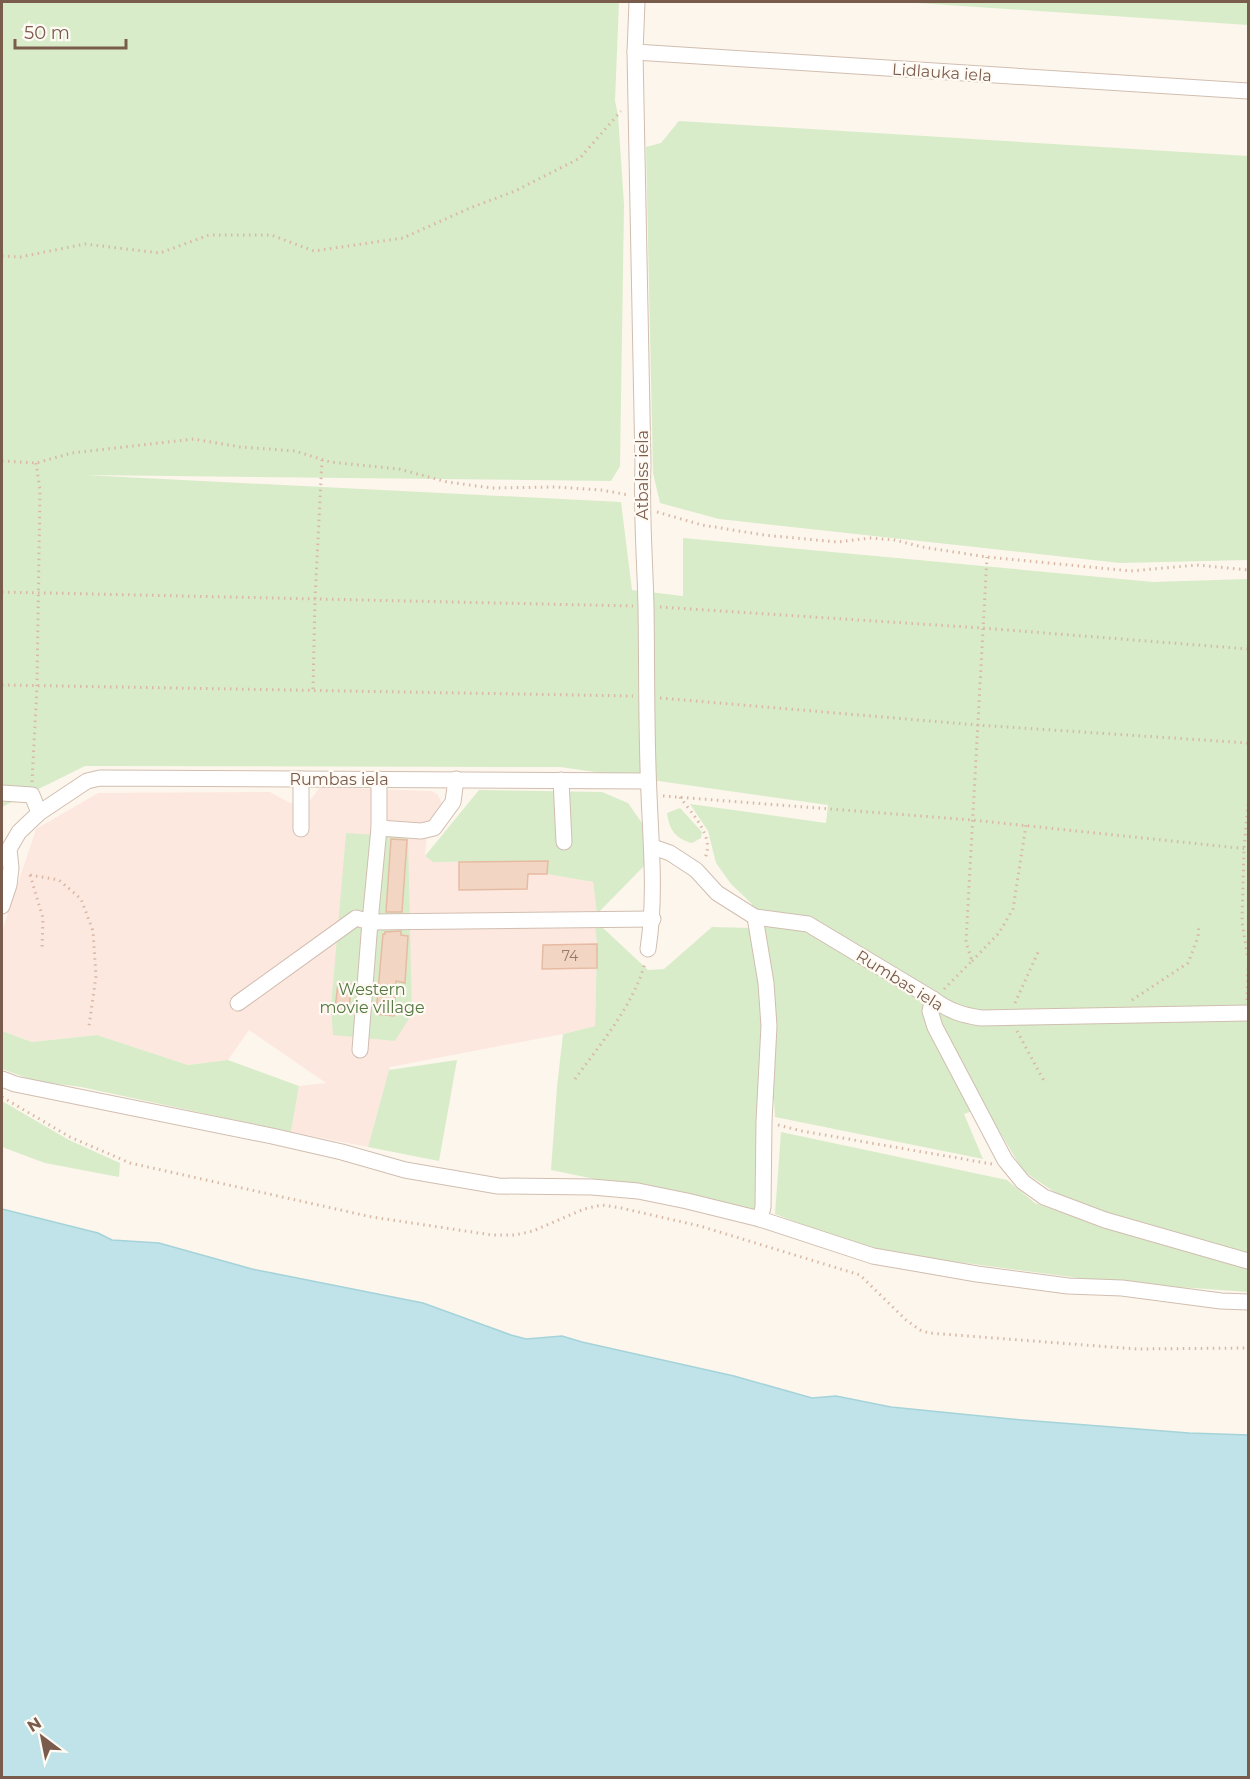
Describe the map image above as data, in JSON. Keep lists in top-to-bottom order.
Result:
{
  "streets": {
    "street": ["Lidlauka iela", "Atbalss iela", "Rumbas iela"]
  },
  "crossings": [
    ["Lidlauka iela", "Atbalss iela"],
    ["Atbalss iela", "Rumbas iela"]
  ],
  "parks": ["Western movie village"],
  "house_numbers": ["74"],
  "scale_bar": "50 m",
  "north": "top left"
}
